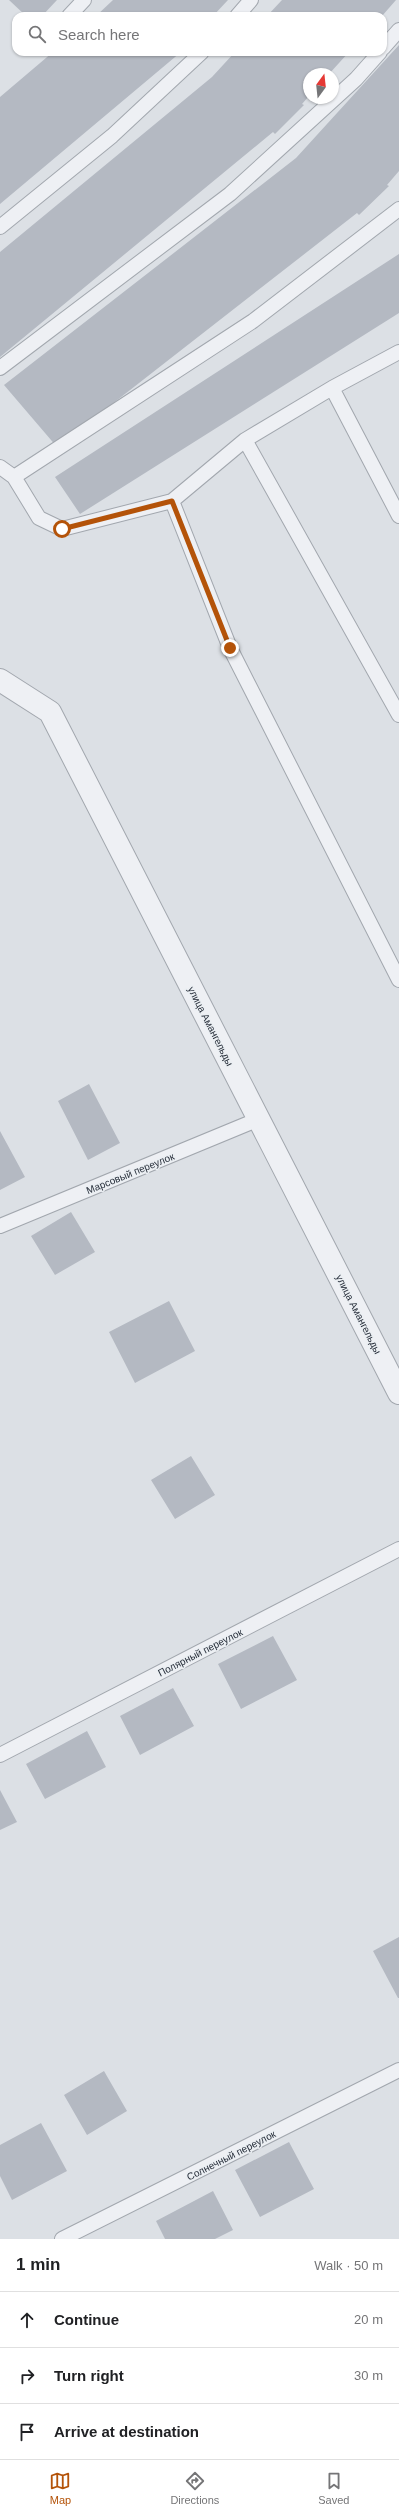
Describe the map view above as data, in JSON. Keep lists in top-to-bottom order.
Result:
{
  "streets": {
    "street": ["улица Амангельды"],
    "lane": ["Марсовый переулок", "Полярный переулок", "Солнечный переулок"]
  },
  "crossings": [
    ["улица Амангельды", "Марсовый переулок"]
  ],
  "north": "top",
  "page": {
    "search": "Search here",
    "heading": ["1 min", "Walk · 50 m"],
    "list": [
      ["Continue", "20 m"],
      ["Turn right", "30 m"],
      "Arrive at destination"
    ],
    "nav": ["Map", "Directions", "Saved"]
  }
}
